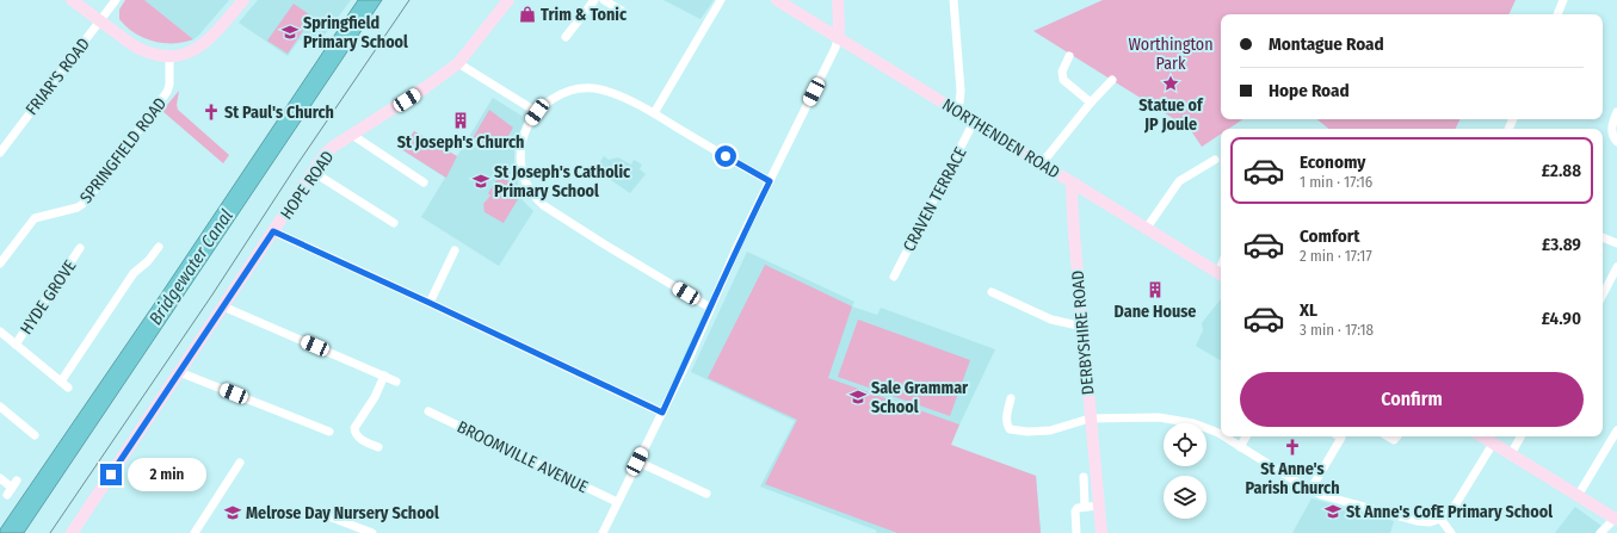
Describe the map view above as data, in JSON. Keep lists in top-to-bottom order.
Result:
{
  "streets": {
    "street": [
      "FRIAR'S ROAD",
      "NORTHENDEN ROAD",
      "SPRINGFIELD ROAD",
      "HOPE ROAD",
      "CRAVEN TERRACE",
      "HYDE GROVE",
      "DERBYSHIRE ROAD",
      "BROOMVILLE AVENUE"
    ]
  },
  "crossings": [
    ["NORTHENDEN ROAD", "CRAVEN TERRACE"],
    ["NORTHENDEN ROAD", "DERBYSHIRE ROAD"]
  ],
  "water": ["Bridgewater Canal"],
  "parks": ["Worthington Park"],
  "places": {
    "shop": ["Trim & Tonic"],
    "school or university": [
      "Springfield Primary School",
      "St Joseph's Catholic Primary School",
      "Sale Grammar School",
      "St Anne's CofE Primary School",
      "Melrose Day Nursery School"
    ],
    "place": ["Statue of JP Joule"],
    "church": ["St Paul's Church", "St Anne's Parish Church"],
    "building": ["St Joseph's Church", "Dane House"]
  },
  "page": {
    "banner": ["Montague Road", "Hope Road"],
    "list": [
      {
        "name": "Economy",
        "note": "1 min · 17:16",
        "value": "£2.88"
      },
      {
        "name": "Comfort",
        "note": "2 min · 17:17",
        "value": "£3.89"
      },
      {
        "name": "XL",
        "note": "3 min · 17:18",
        "value": "£4.90"
      }
    ],
    "buttons": "Confirm",
    "bubble": "2 min"
  }
}
